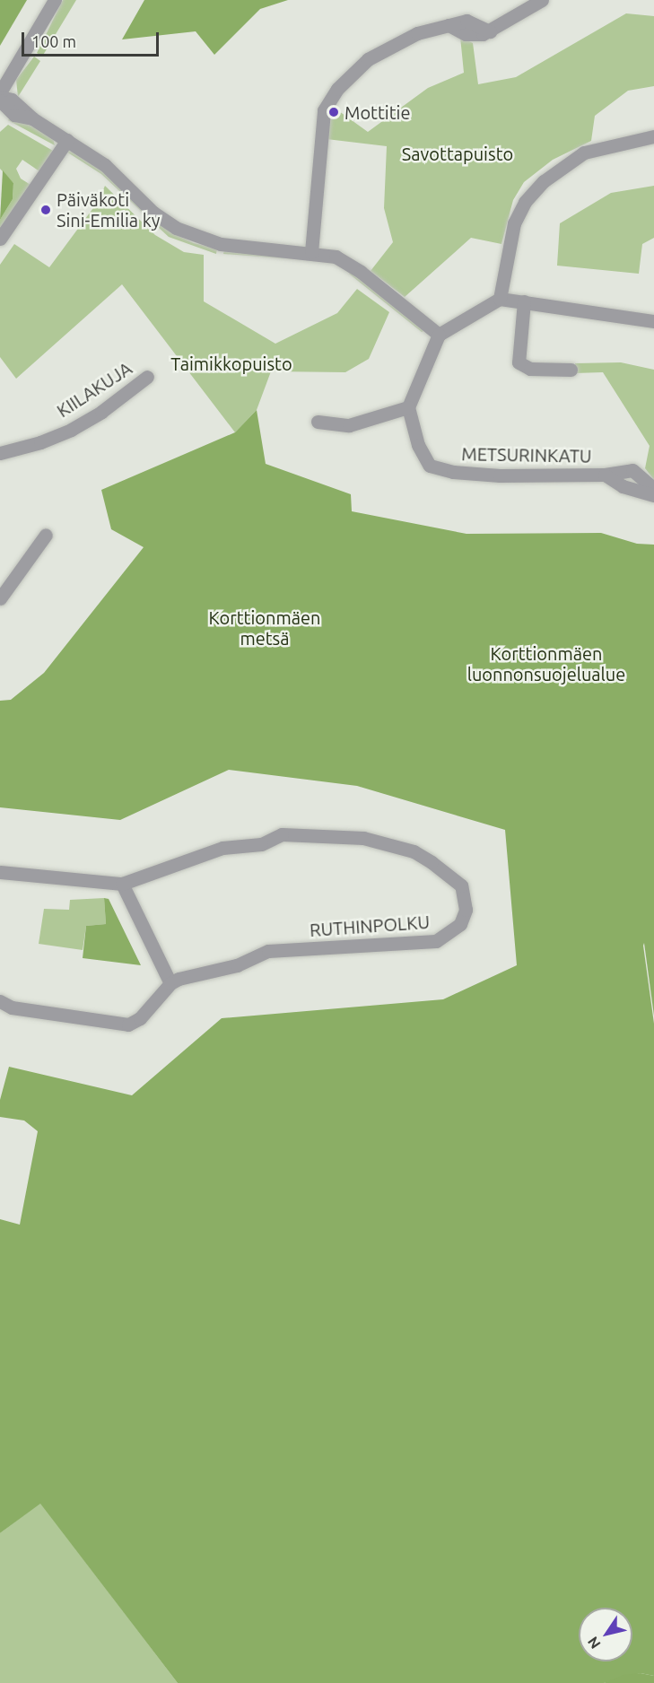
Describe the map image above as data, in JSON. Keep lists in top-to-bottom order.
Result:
{
  "streets": {
    "street": ["KIILAKUJA", "METSURINKATU", "RUTHINPOLKU"]
  },
  "parks": [
    "Savottapuisto",
    "Taimikkopuisto",
    "Korttionmäen metsä",
    "Korttionmäen luonnonsuojelualue"
  ],
  "places": ["Mottitie", "Päiväkoti Sini-Emilia ky"],
  "scale_bar": "100 m",
  "north": "bottom left"
}
